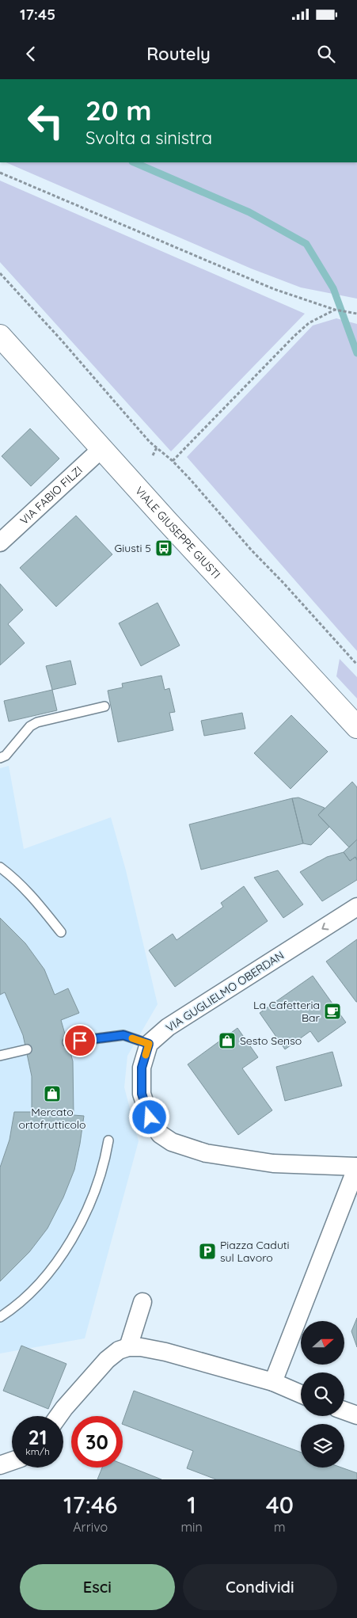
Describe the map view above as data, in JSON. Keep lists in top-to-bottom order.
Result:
{
  "streets": {
    "main road": ["VIALE GIUSEPPE GIUSTI"],
    "street": ["VIA FABIO FILZI", "VIA GUGLIELMO OBERDAN"]
  },
  "crossings": [
    ["VIA FABIO FILZI", "VIALE GIUSEPPE GIUSTI"]
  ],
  "one_way": ["VIA GUGLIELMO OBERDAN"],
  "places": {
    "bus stop": ["Giusti 5"],
    "cafe": ["La Cafetteria Bar"],
    "shop": ["Sesto Senso", "Mercato ortofrutticolo"],
    "parking": ["Piazza Caduti sul Lavoro"]
  },
  "north": "right",
  "page": {
    "status": "17:45",
    "header": "Routely",
    "turn": ["20 m", "Svolta a sinistra"],
    "speed": "21 km/h",
    "limit": "30",
    "eta": [
      "17:46",
      "Arrivo",
      "1",
      "min",
      "40",
      "m"
    ],
    "buttons": ["Esci", "Condividi"]
  }
}
